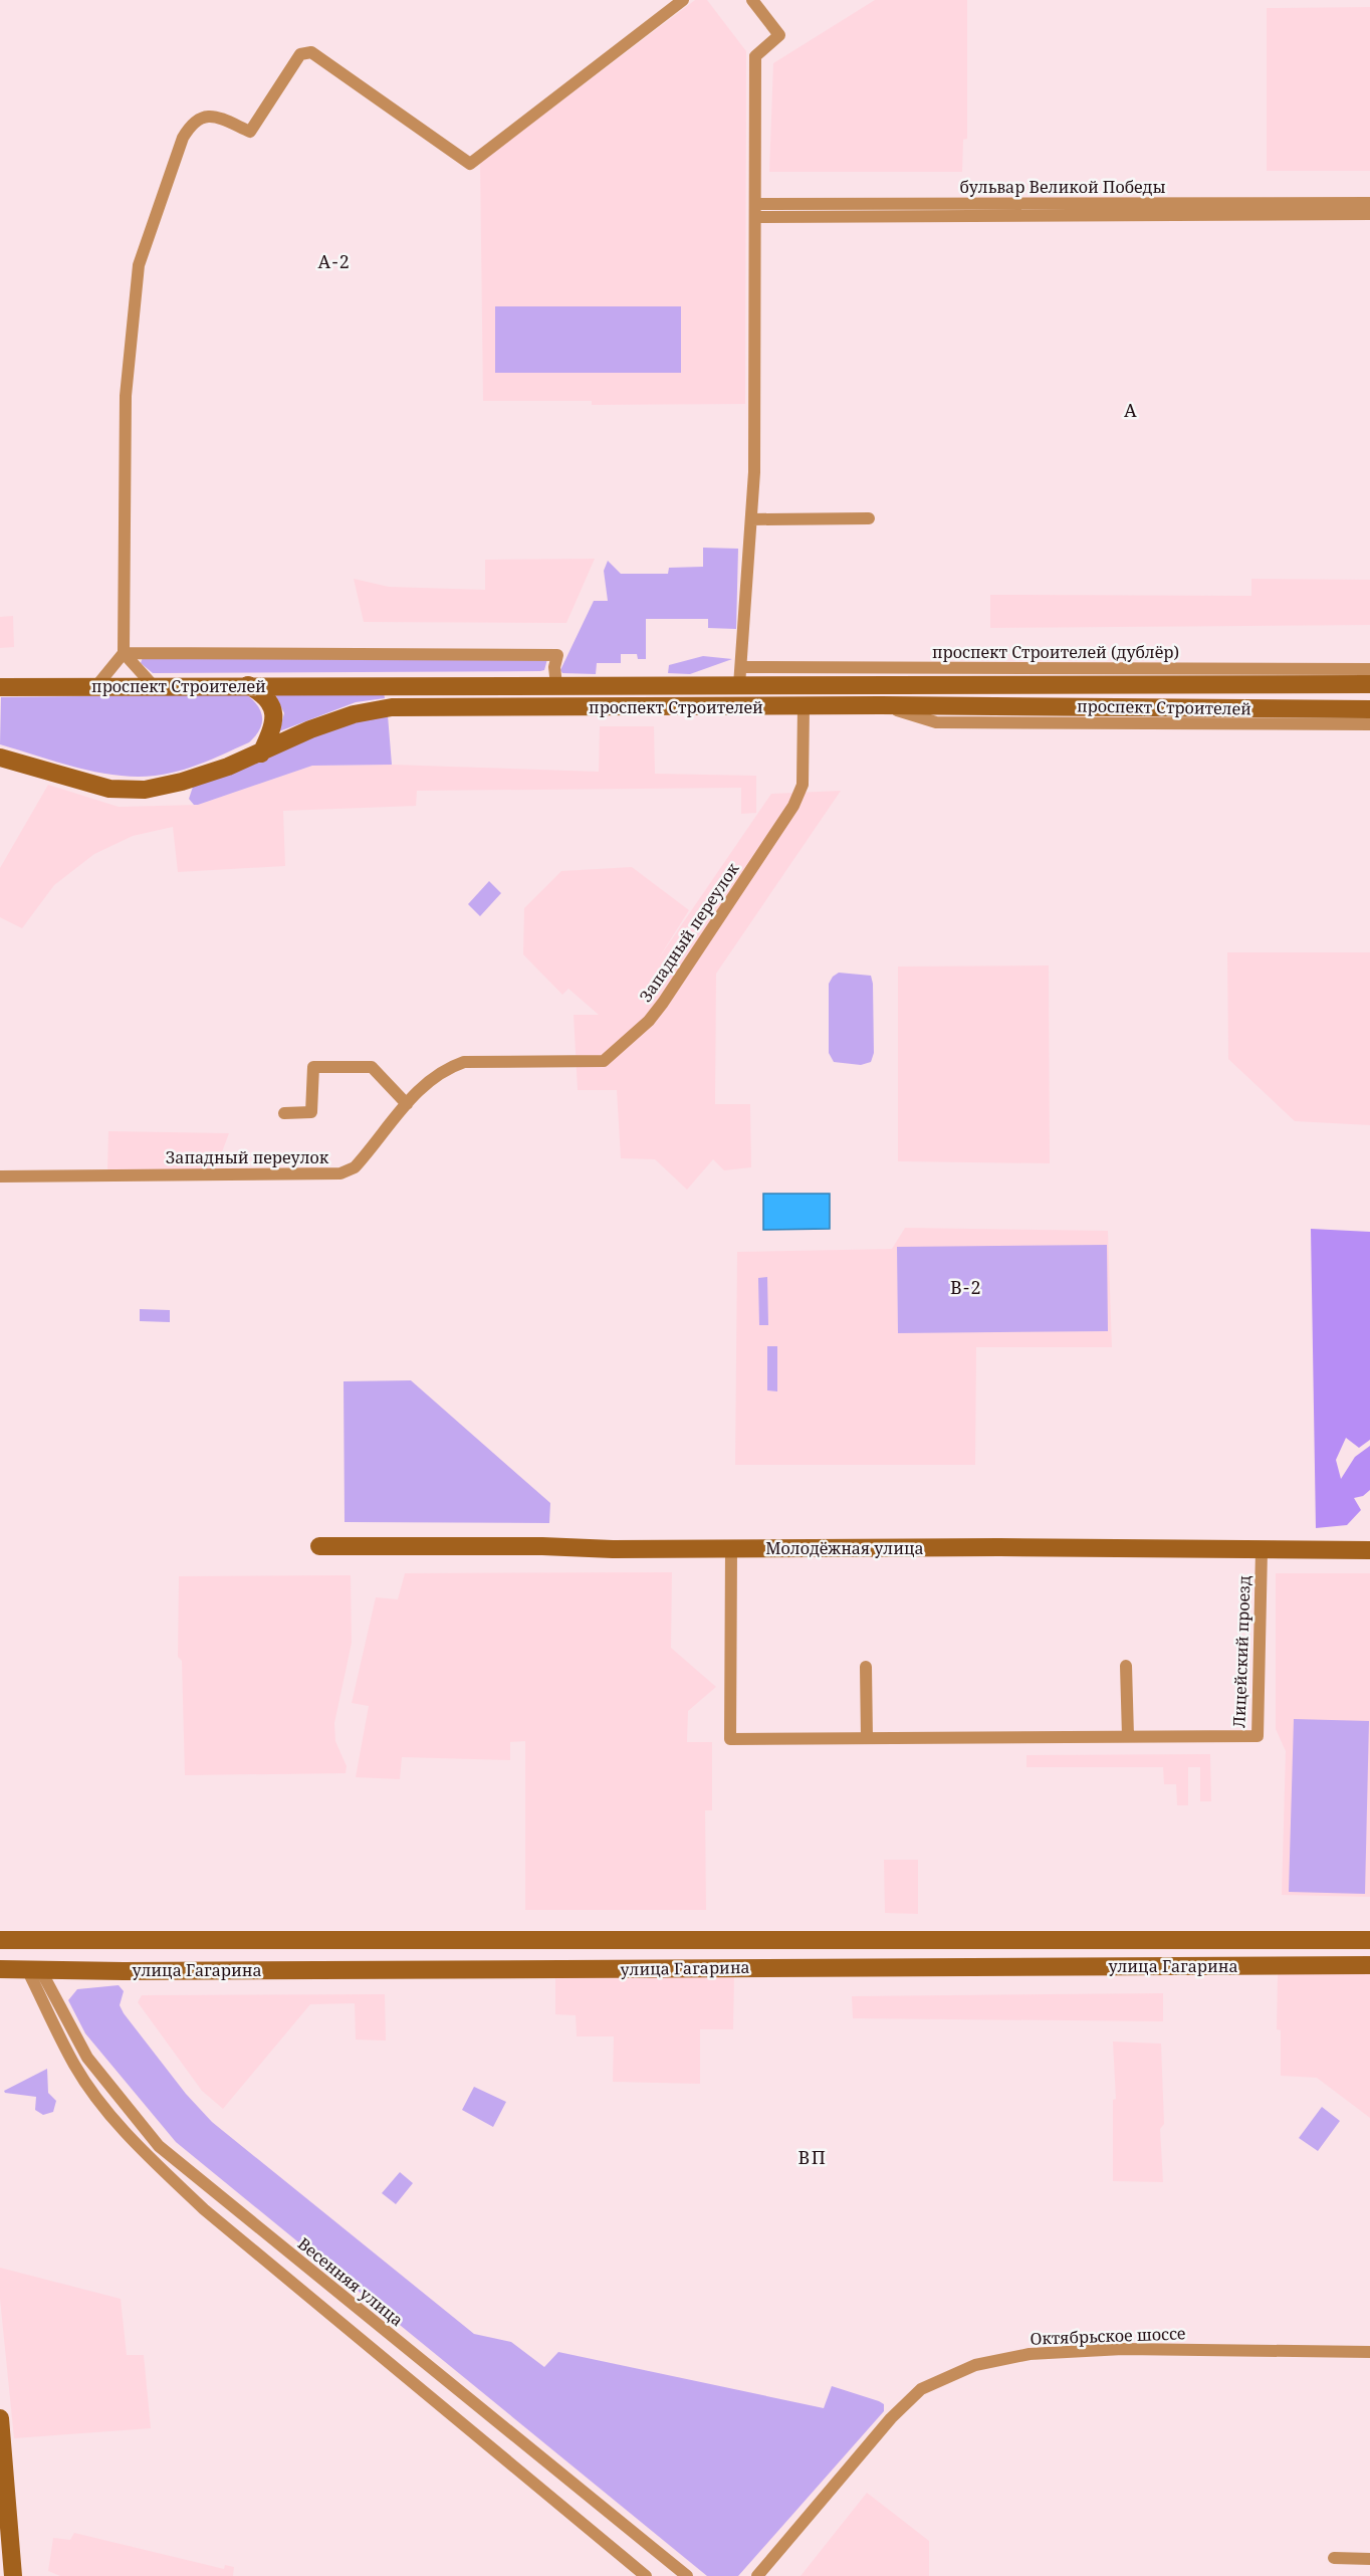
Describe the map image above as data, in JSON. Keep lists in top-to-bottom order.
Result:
{
  "streets": {
    "street": [
      "бульвар Великой Победы",
      "проспект Строителей (дублёр)",
      "проспект Строителей",
      "Западный переулок",
      "Молодёжная улица",
      "Лицейский проезд",
      "улица Гагарина",
      "Весенняя улица",
      "Октябрьское шоссе"
    ]
  },
  "crossings": [
    ["проспект Строителей (дублёр)", "проспект Строителей"],
    ["проспект Строителей", "Западный переулок"],
    ["Молодёжная улица", "Лицейский проезд"],
    ["улица Гагарина", "Весенняя улица"]
  ],
  "districts": [
    "А-2",
    "А",
    "В-2",
    "ВП"
  ]
}
